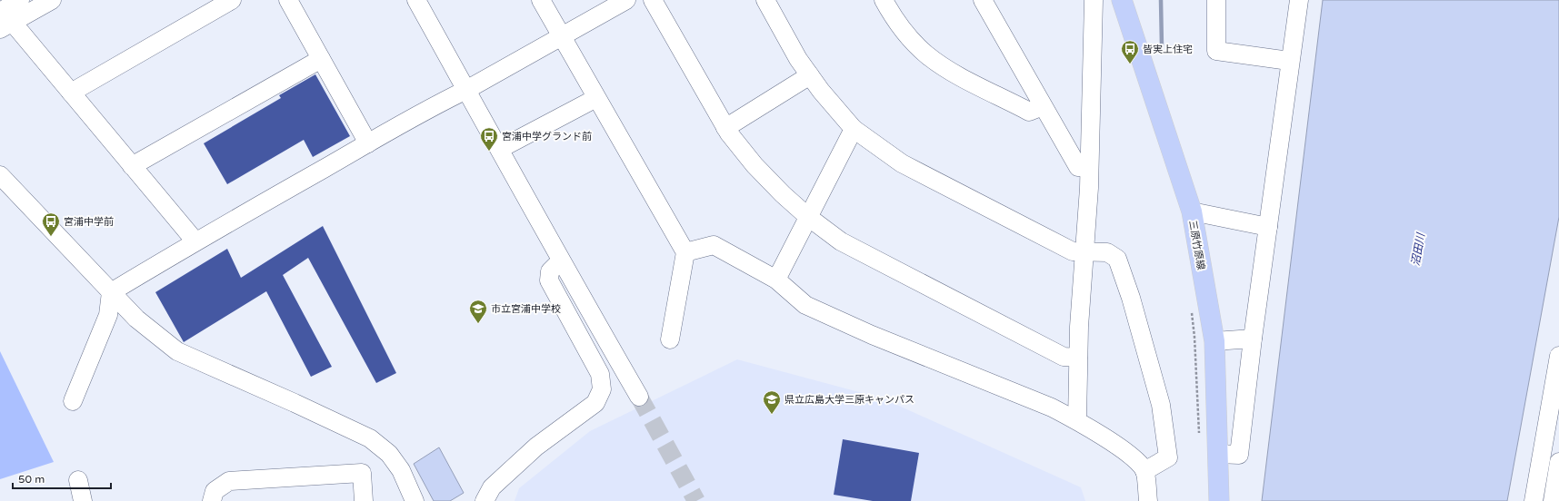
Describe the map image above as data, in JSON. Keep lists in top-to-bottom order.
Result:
{
  "streets": {
    "main road": ["三原竹原線"]
  },
  "water": ["沼田川"],
  "places": {
    "bus stop": ["皆実上住宅", "宮浦中学グランド前", "宮浦中学前"],
    "school or university": ["市立宮浦中学校", "県立広島大学三原キャンパス"]
  },
  "scale_bar": "50 m"
}
